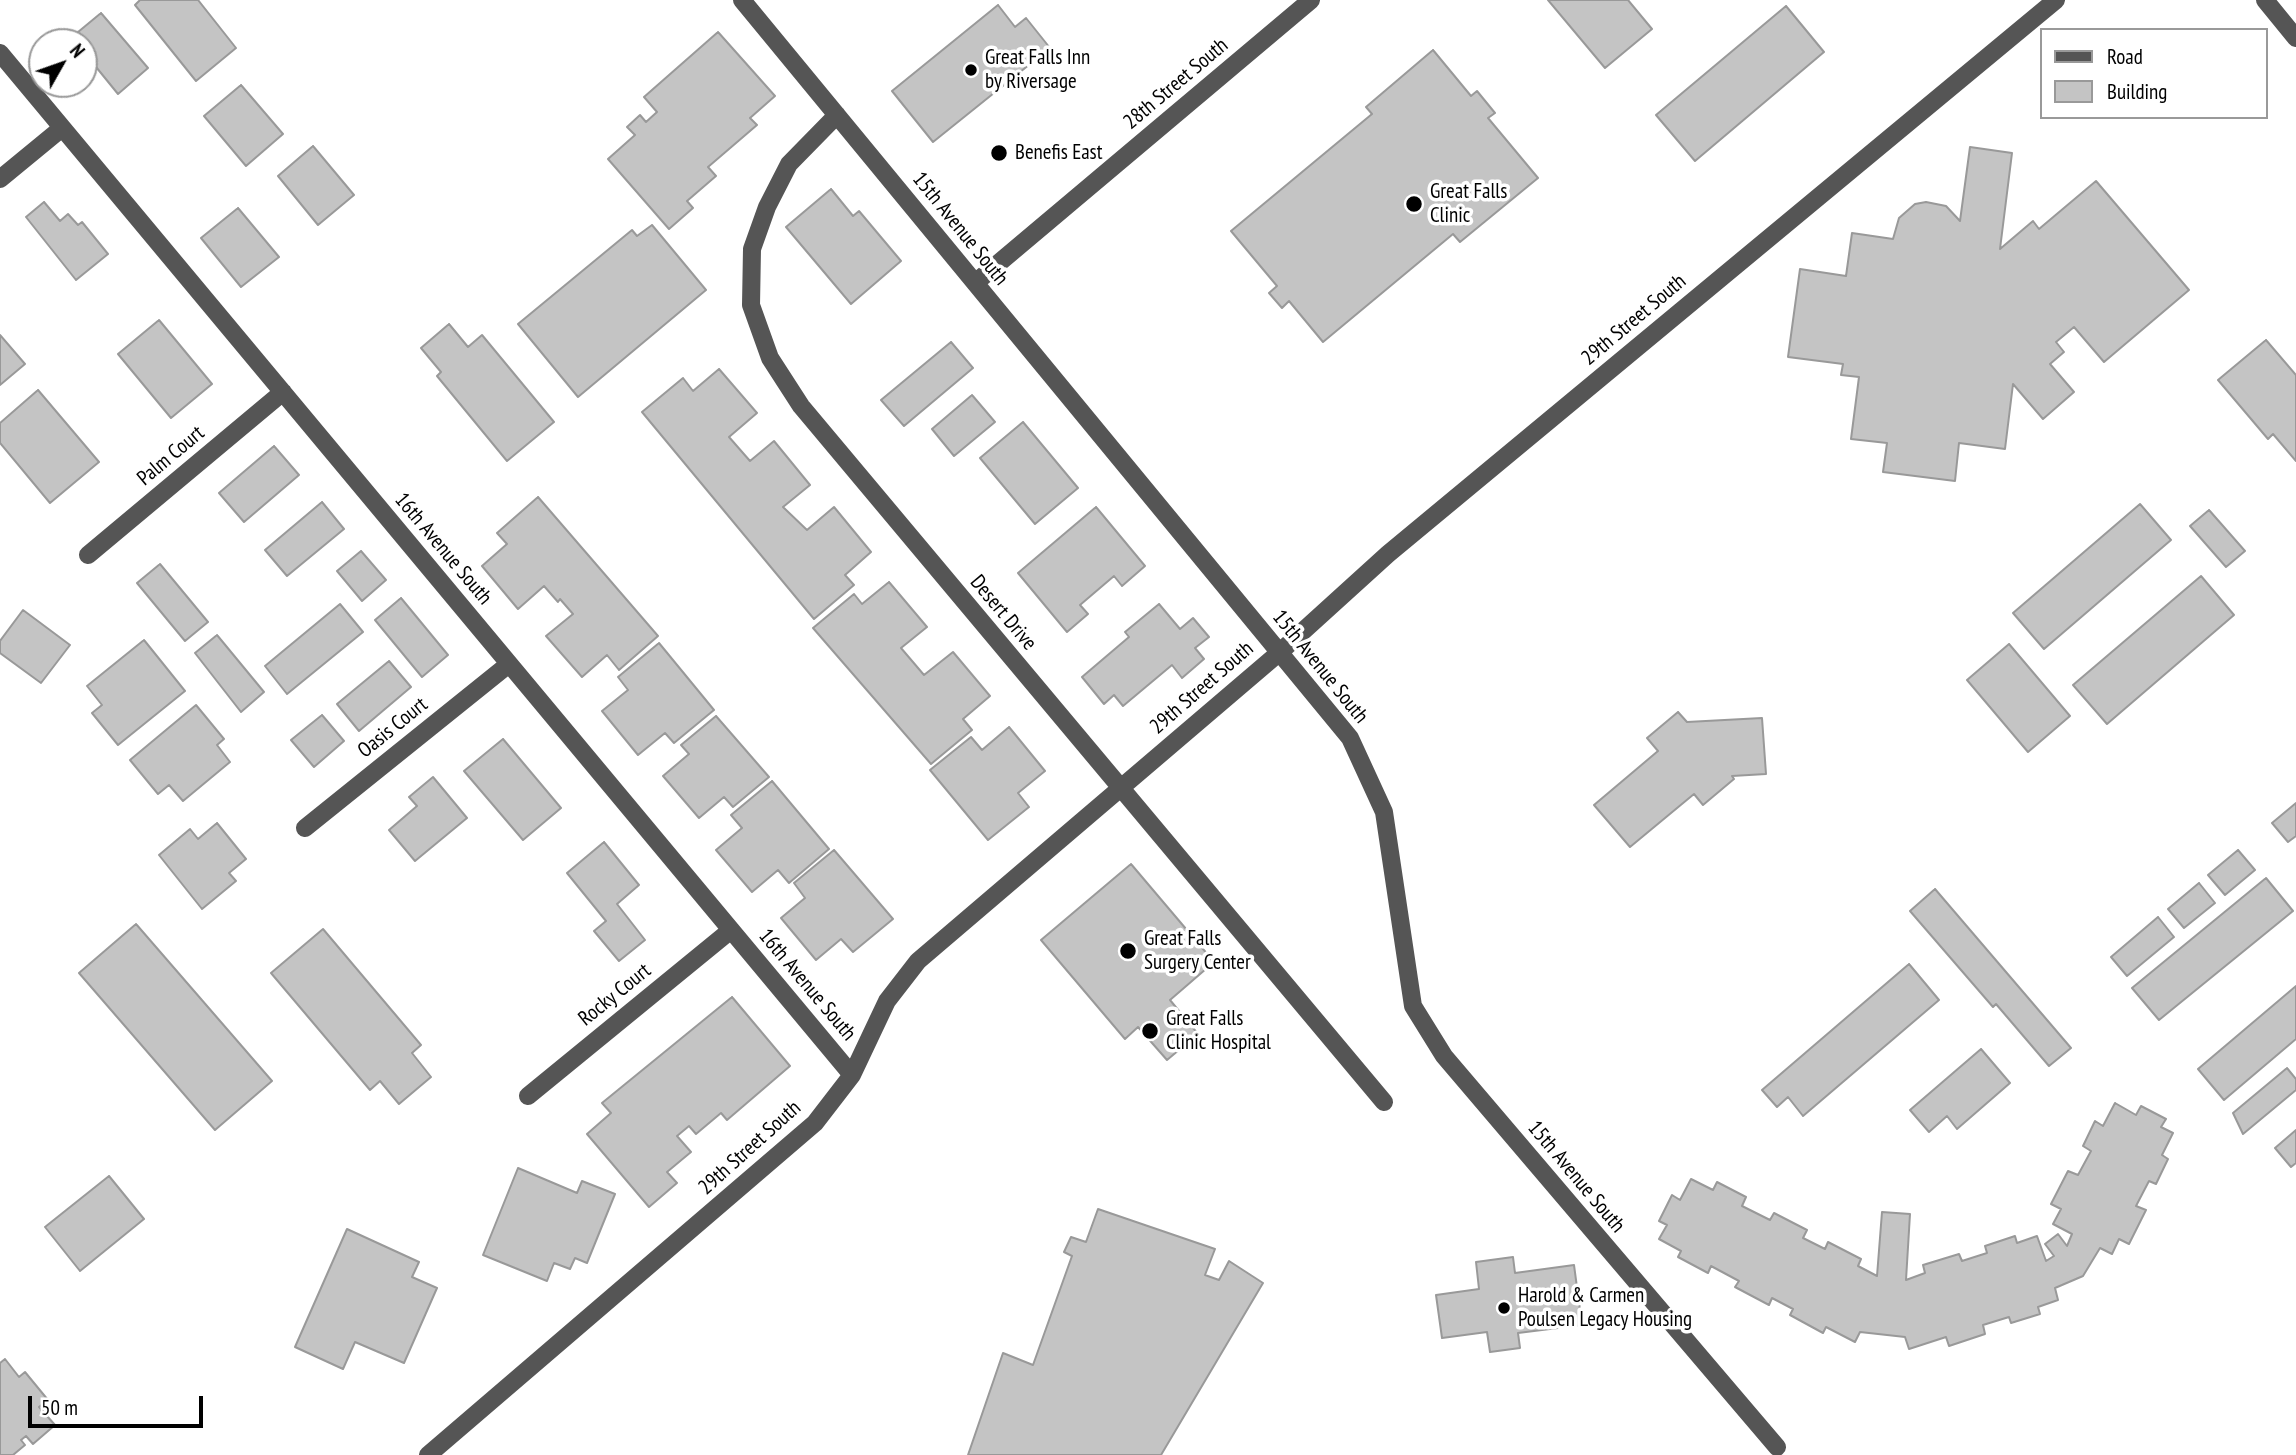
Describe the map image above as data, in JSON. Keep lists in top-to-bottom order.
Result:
{
  "streets": {
    "street": [
      "28th Street South",
      "15th Avenue South",
      "29th Street South",
      "Palm Court",
      "16th Avenue South",
      "Desert Drive",
      "Oasis Court",
      "Rocky Court"
    ]
  },
  "crossings": [
    ["28th Street South", "15th Avenue South"],
    ["15th Avenue South", "29th Street South"],
    ["15th Avenue South", "Desert Drive"],
    ["29th Street South", "16th Avenue South"],
    ["29th Street South", "Desert Drive"],
    ["Palm Court", "16th Avenue South"],
    ["16th Avenue South", "Oasis Court"],
    ["16th Avenue South", "Rocky Court"]
  ],
  "places": [
    "Great Falls Inn by Riversage",
    "Benefis East",
    "Great Falls Clinic",
    "Great Falls Surgery Center",
    "Great Falls Clinic Hospital",
    "Harold & Carmen Poulsen Legacy Housing"
  ],
  "legend": ["Road", "Building"],
  "scale_bar": "50 m",
  "north": "top right"
}
